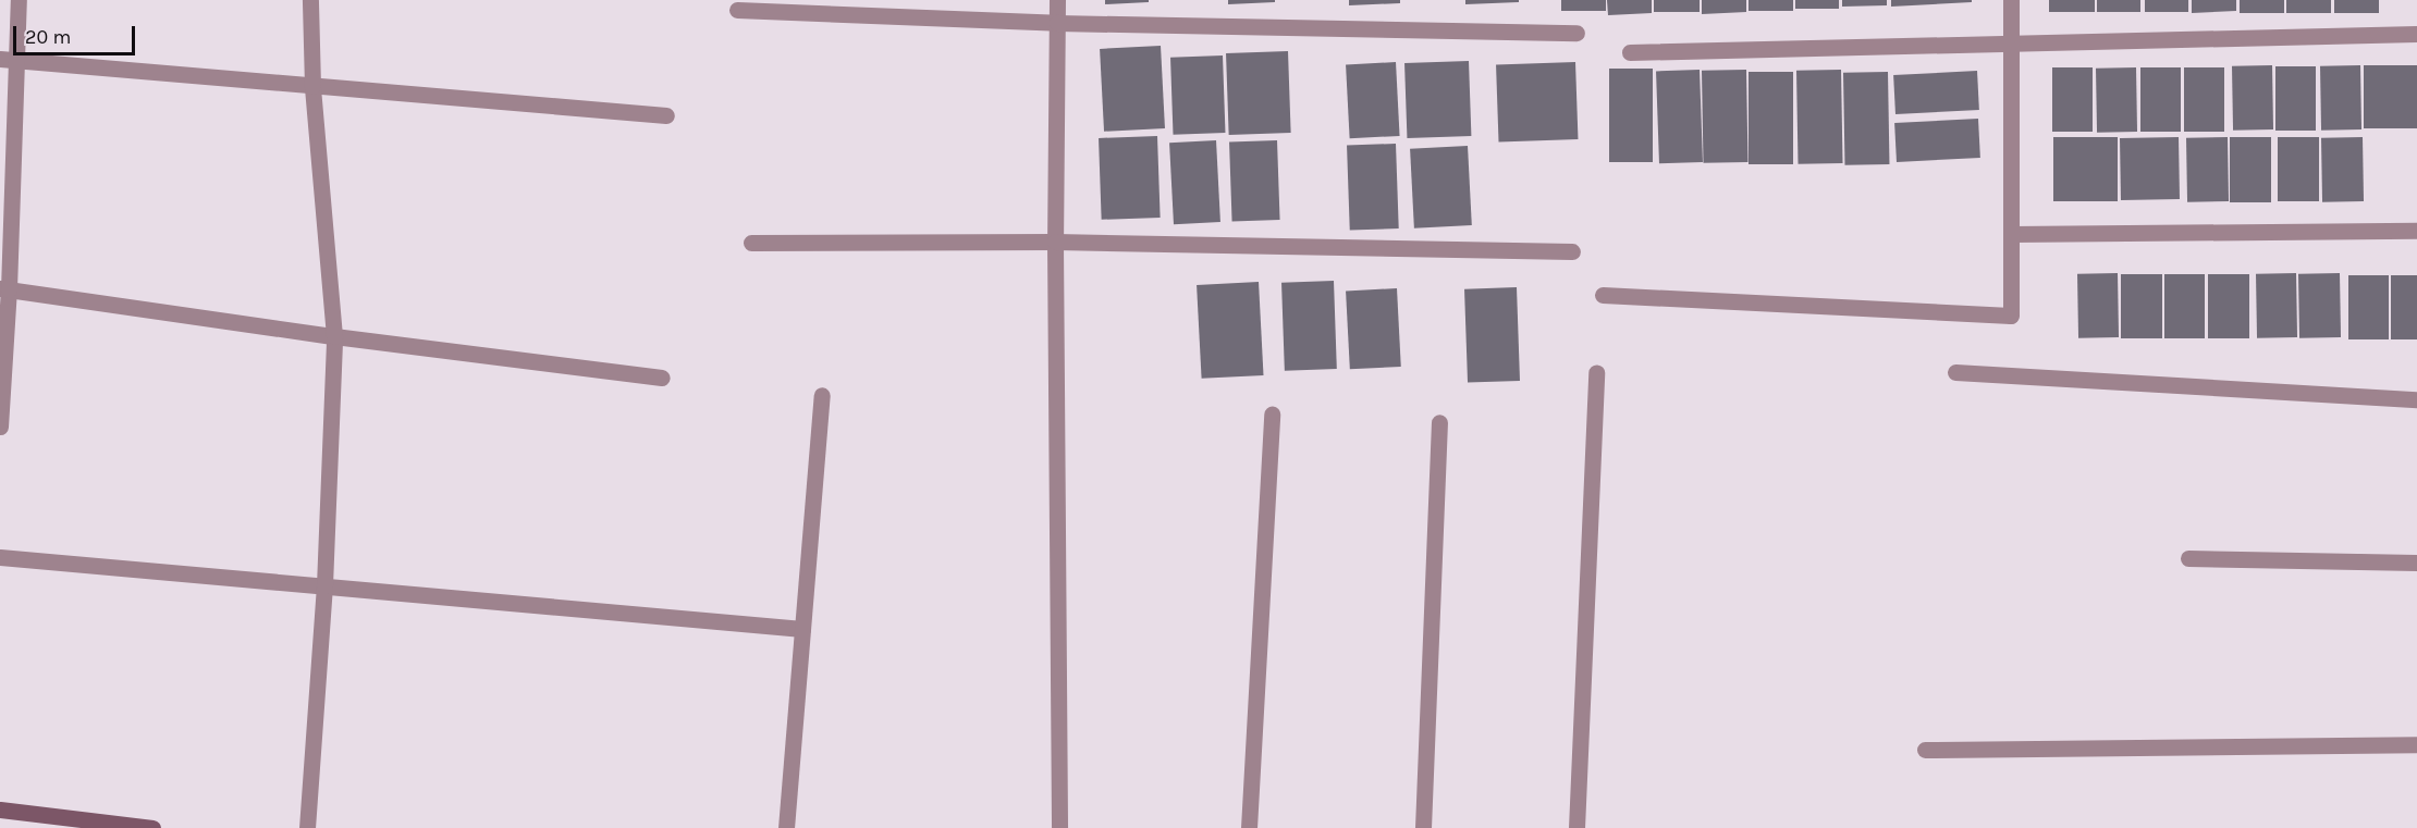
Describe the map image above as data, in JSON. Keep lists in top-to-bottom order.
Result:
{
  "scale_bar": "20 m"
}
